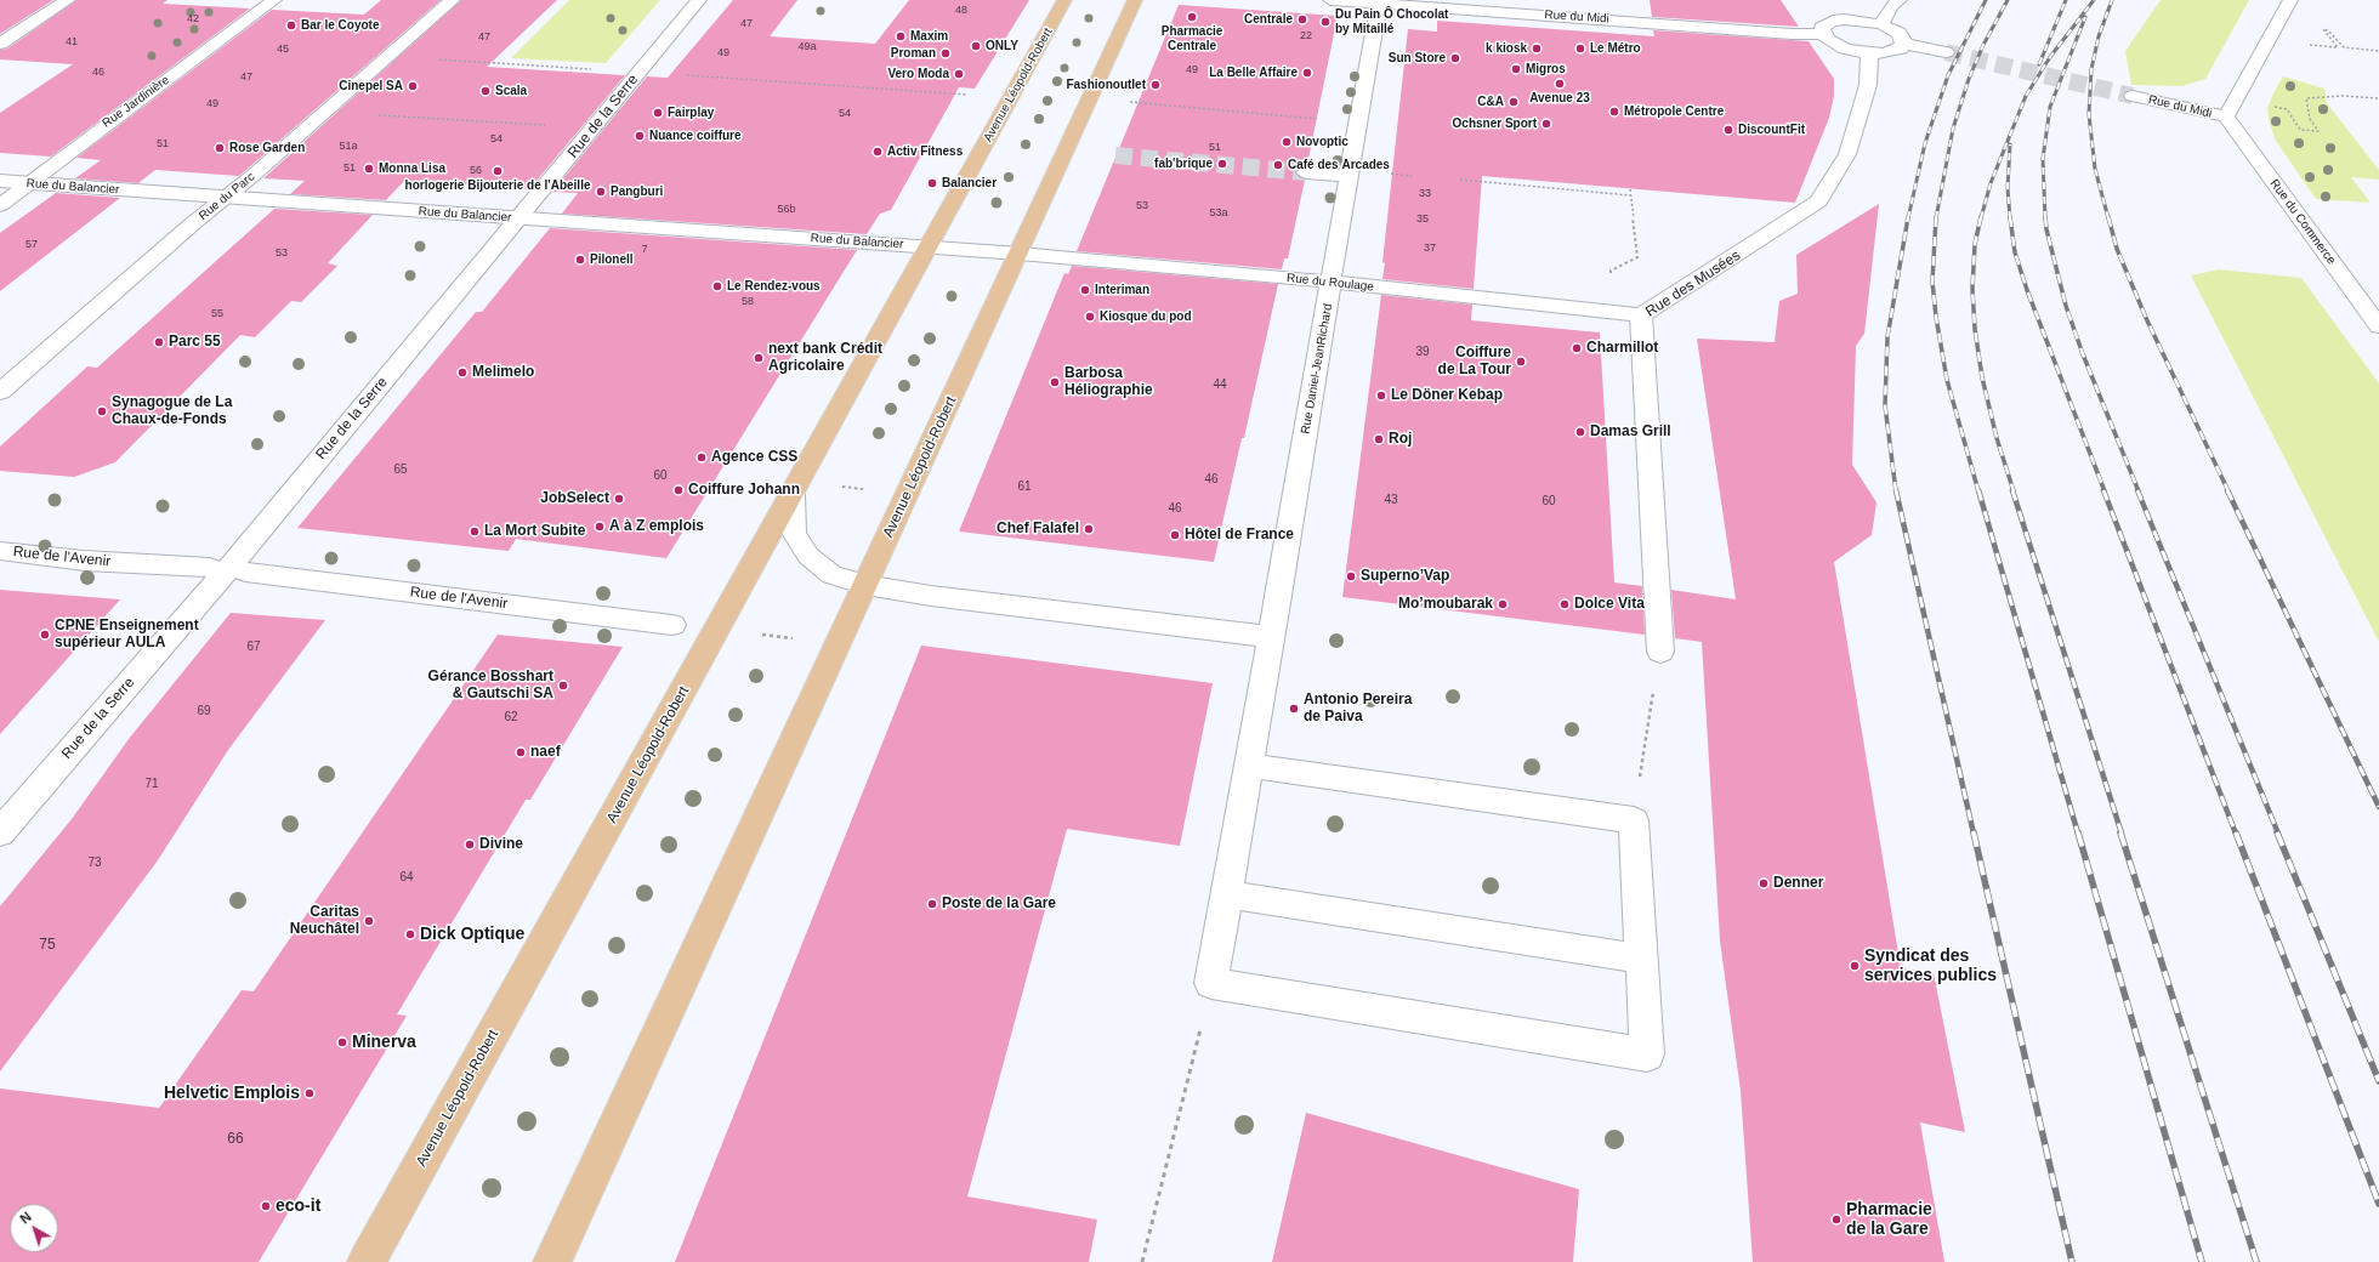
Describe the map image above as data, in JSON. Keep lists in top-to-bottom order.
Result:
{
  "streets": {
    "main road": ["Avenue Léopold-Robert"],
    "street": [
      "Rue du Midi",
      "Rue Jardinière",
      "Rue de la Serre",
      "Rue du Balancier",
      "Rue du Parc",
      "Rue du Commerce",
      "Rue du Roulage",
      "Rue des Musées",
      "Rue Daniel-JeanRichard",
      "Rue de l'Avenir"
    ]
  },
  "crossings": [
    ["Rue du Midi", "Rue du Commerce"],
    ["Rue du Midi", "Rue Daniel-JeanRichard"],
    ["Avenue Léopold-Robert", "Rue du Balancier"],
    ["Avenue Léopold-Robert", "Rue du Roulage"],
    ["Rue Jardinière", "Rue du Balancier"],
    ["Rue de la Serre", "Rue du Balancier"],
    ["Rue du Balancier", "Rue du Parc"],
    ["Rue du Roulage", "Rue des Musées"],
    ["Rue du Roulage", "Rue Daniel-JeanRichard"]
  ],
  "places": [
    "Pharmacie Centrale",
    "Centrale",
    "Du Pain Ô Chocolat by Mitaillé",
    "Bar le Coyote",
    "Maxim",
    "ONLY",
    "k kiosk",
    "Le Métro",
    "Proman",
    "Sun Store",
    "Migros",
    "La Belle Affaire",
    "Vero Moda",
    "Avenue 23",
    "Fashionoutlet",
    "Cinepel SA",
    "Scala",
    "C&A",
    "Métropole Centre",
    "Fairplay",
    "Ochsner Sport",
    "DiscountFit",
    "Nuance coiffure",
    "Novoptic",
    "Rose Garden",
    "Activ Fitness",
    "fab'brique",
    "Café des Arcades",
    "Monna Lisa",
    "horlogerie Bijouterie de l'Abeille",
    "Balancier",
    "Pangburi",
    "Pilonell",
    "Le Rendez-vous",
    "Interiman",
    "Kiosque du pod",
    "Parc 55",
    "Charmillot",
    "next bank Crédit Agricolaire",
    "Coiffure de La Tour",
    "Melimelo",
    "Barbosa Héliographie",
    "Le Döner Kebap",
    "Synagogue de La Chaux-de-Fonds",
    "Damas Grill",
    "Roj",
    "Agence CSS",
    "Coiffure Johann",
    "JobSelect",
    "A à Z emplois",
    "Chef Falafel",
    "La Mort Subite",
    "Hôtel de France",
    "Superno’Vap",
    "Mo’moubarak",
    "Dolce Vita",
    "CPNE Enseignement supérieur AULA",
    "Gérance Bosshart & Gautschi SA",
    "Antonio Pereira de Paiva",
    "naef",
    "Divine",
    "Denner",
    "Poste de la Gare",
    "Caritas Neuchâtel",
    "Dick Optique",
    "Syndicat des services publics",
    "Minerva",
    "Helvetic Emplois",
    "eco-it",
    "Pharmacie de la Gare"
  ],
  "house_numbers": [
    "48",
    "42",
    "47",
    "22",
    "47",
    "41",
    "49a",
    "45",
    "49",
    "49",
    "46",
    "47",
    "49",
    "54",
    "54",
    "51",
    "51a",
    "51",
    "51",
    "56",
    "33",
    "53",
    "56b",
    "53a",
    "35",
    "57",
    "37",
    "7",
    "53",
    "58",
    "55",
    "39",
    "44",
    "65",
    "60",
    "46",
    "61",
    "43",
    "60",
    "46",
    "67",
    "69",
    "62",
    "71",
    "73",
    "64",
    "75",
    "66"
  ],
  "north": "top left"
}
